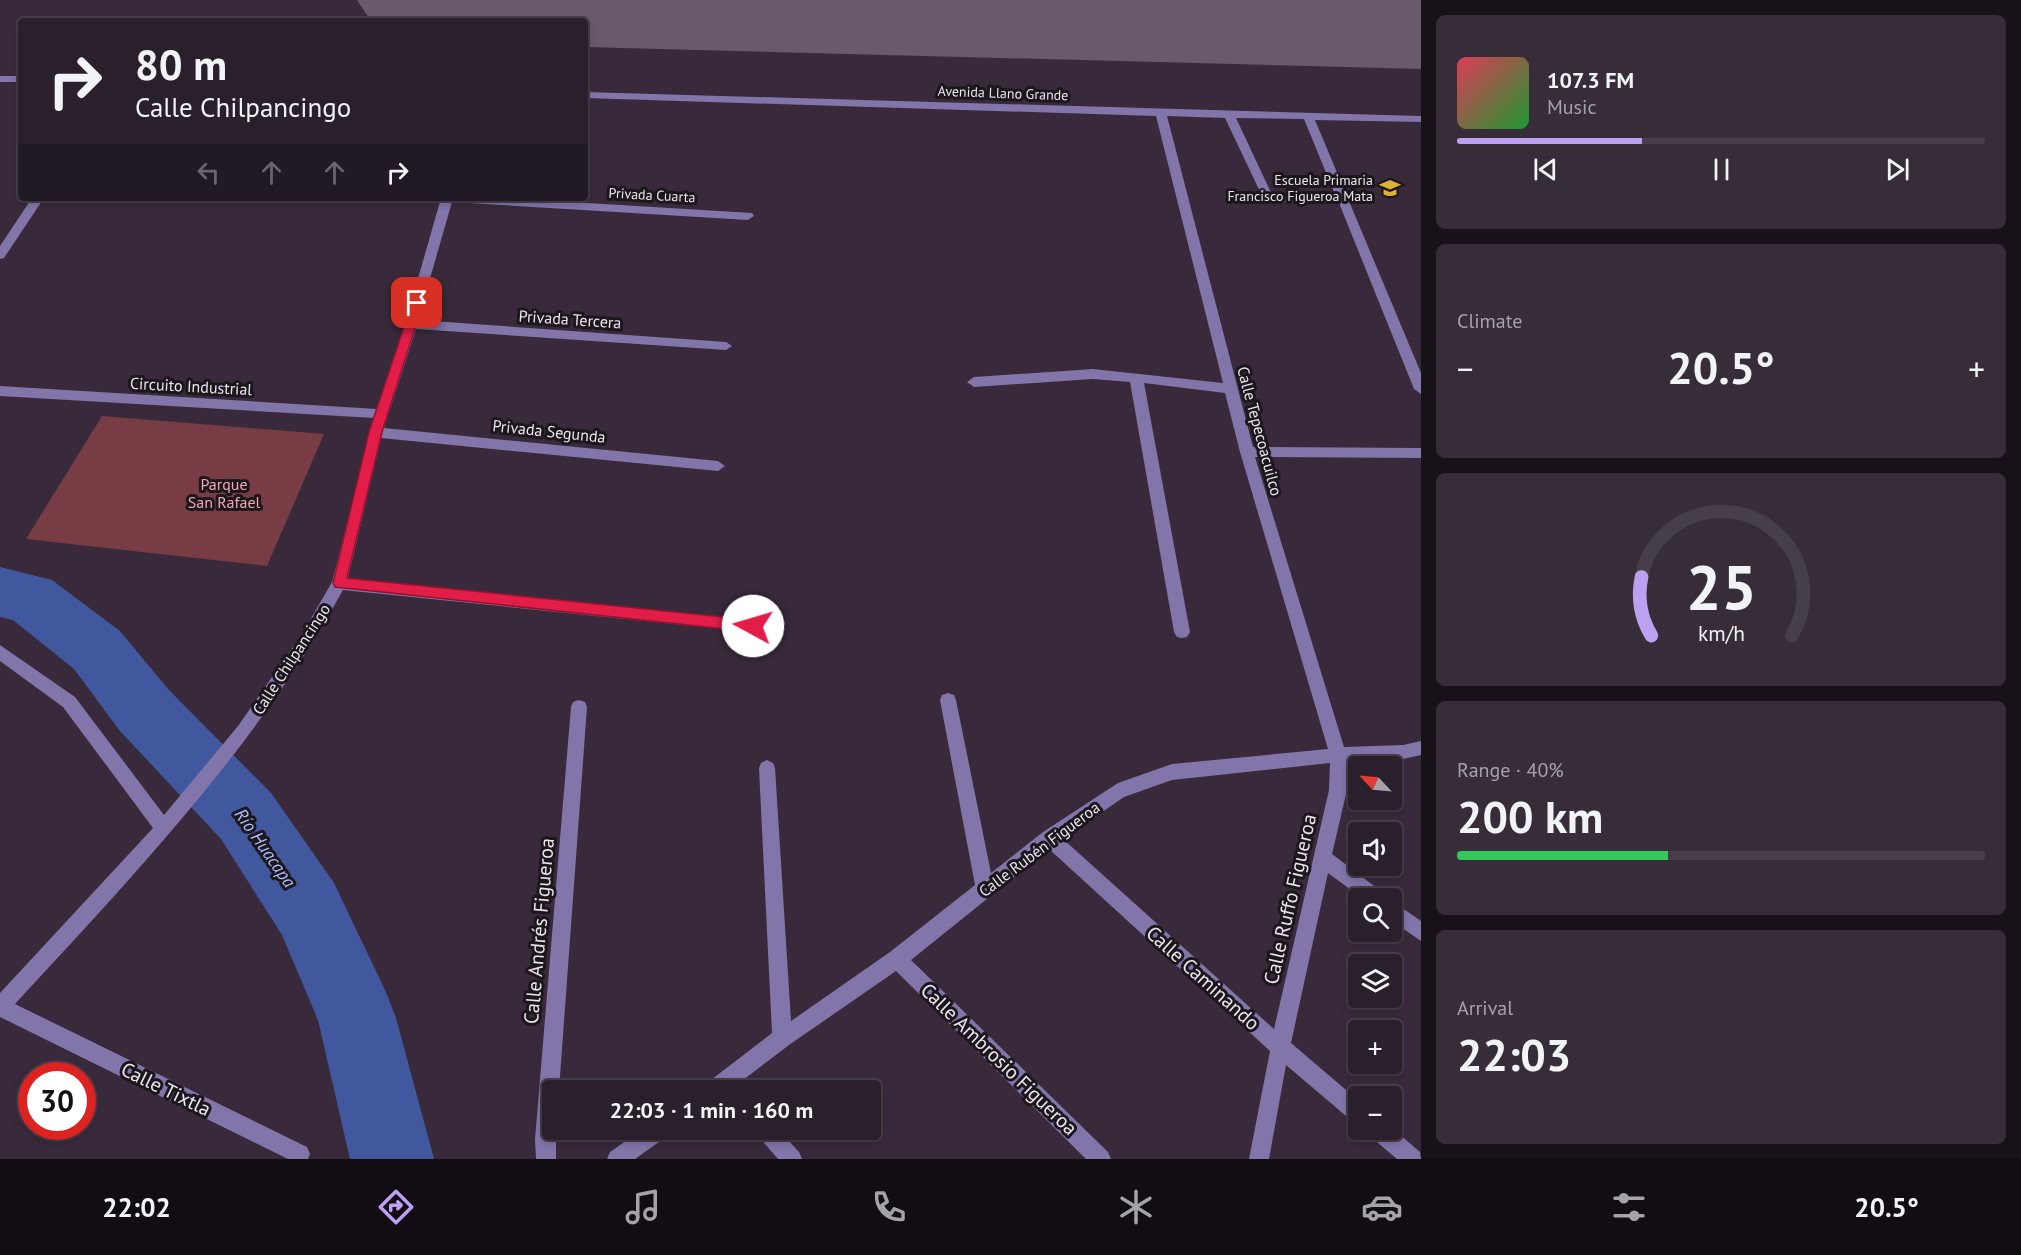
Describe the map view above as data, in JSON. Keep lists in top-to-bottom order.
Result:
{
  "streets": {
    "street": [
      "Avenida Llano Grande",
      "Privada Cuarta",
      "Privada Tercera",
      "Circuito Industrial",
      "Privada Segunda",
      "Calle Tepecoacuilco",
      "Calle Chilpancingo",
      "Calle Rubén Figueroa",
      "Calle Ruffo Figueroa",
      "Calle Andrés Figueroa",
      "Calle Caminando",
      "Calle Ambrosio Figueroa",
      "Calle Tixtla"
    ]
  },
  "crossings": [
    ["Avenida Llano Grande", "Calle Tepecoacuilco"],
    ["Privada Tercera", "Calle Chilpancingo"],
    ["Circuito Industrial", "Calle Chilpancingo"],
    ["Privada Segunda", "Calle Chilpancingo"],
    ["Calle Tepecoacuilco", "Calle Rubén Figueroa"],
    ["Calle Tepecoacuilco", "Calle Ruffo Figueroa"],
    ["Calle Chilpancingo", "Calle Tixtla"],
    ["Calle Rubén Figueroa", "Calle Ruffo Figueroa"],
    ["Calle Rubén Figueroa", "Calle Caminando"],
    ["Calle Rubén Figueroa", "Calle Ambrosio Figueroa"],
    ["Calle Ruffo Figueroa", "Calle Caminando"]
  ],
  "water": ["Río Huacapa"],
  "parks": ["Parque San Rafael"],
  "places": {
    "school or university": ["Escuela Primaria Francisco Figueroa Mata"]
  },
  "north": "top left",
  "page": {
    "turn": ["80 m", "Calle Chilpancingo"],
    "song": ["107.3 FM", "Music"],
    "tile": [
      "Climate",
      ["Range · 40%", "200 km"],
      ["Arrival", "22:03"]
    ],
    "heat": ["−", "20.5°", "+"],
    "map_buttons": ["+", "−"],
    "limit": "30",
    "trip": "22:03 · 1 min · 160 m",
    "tabs": ["22:02", "20.5°"],
    "gauge": ["25", "km/h"]
  }
}
